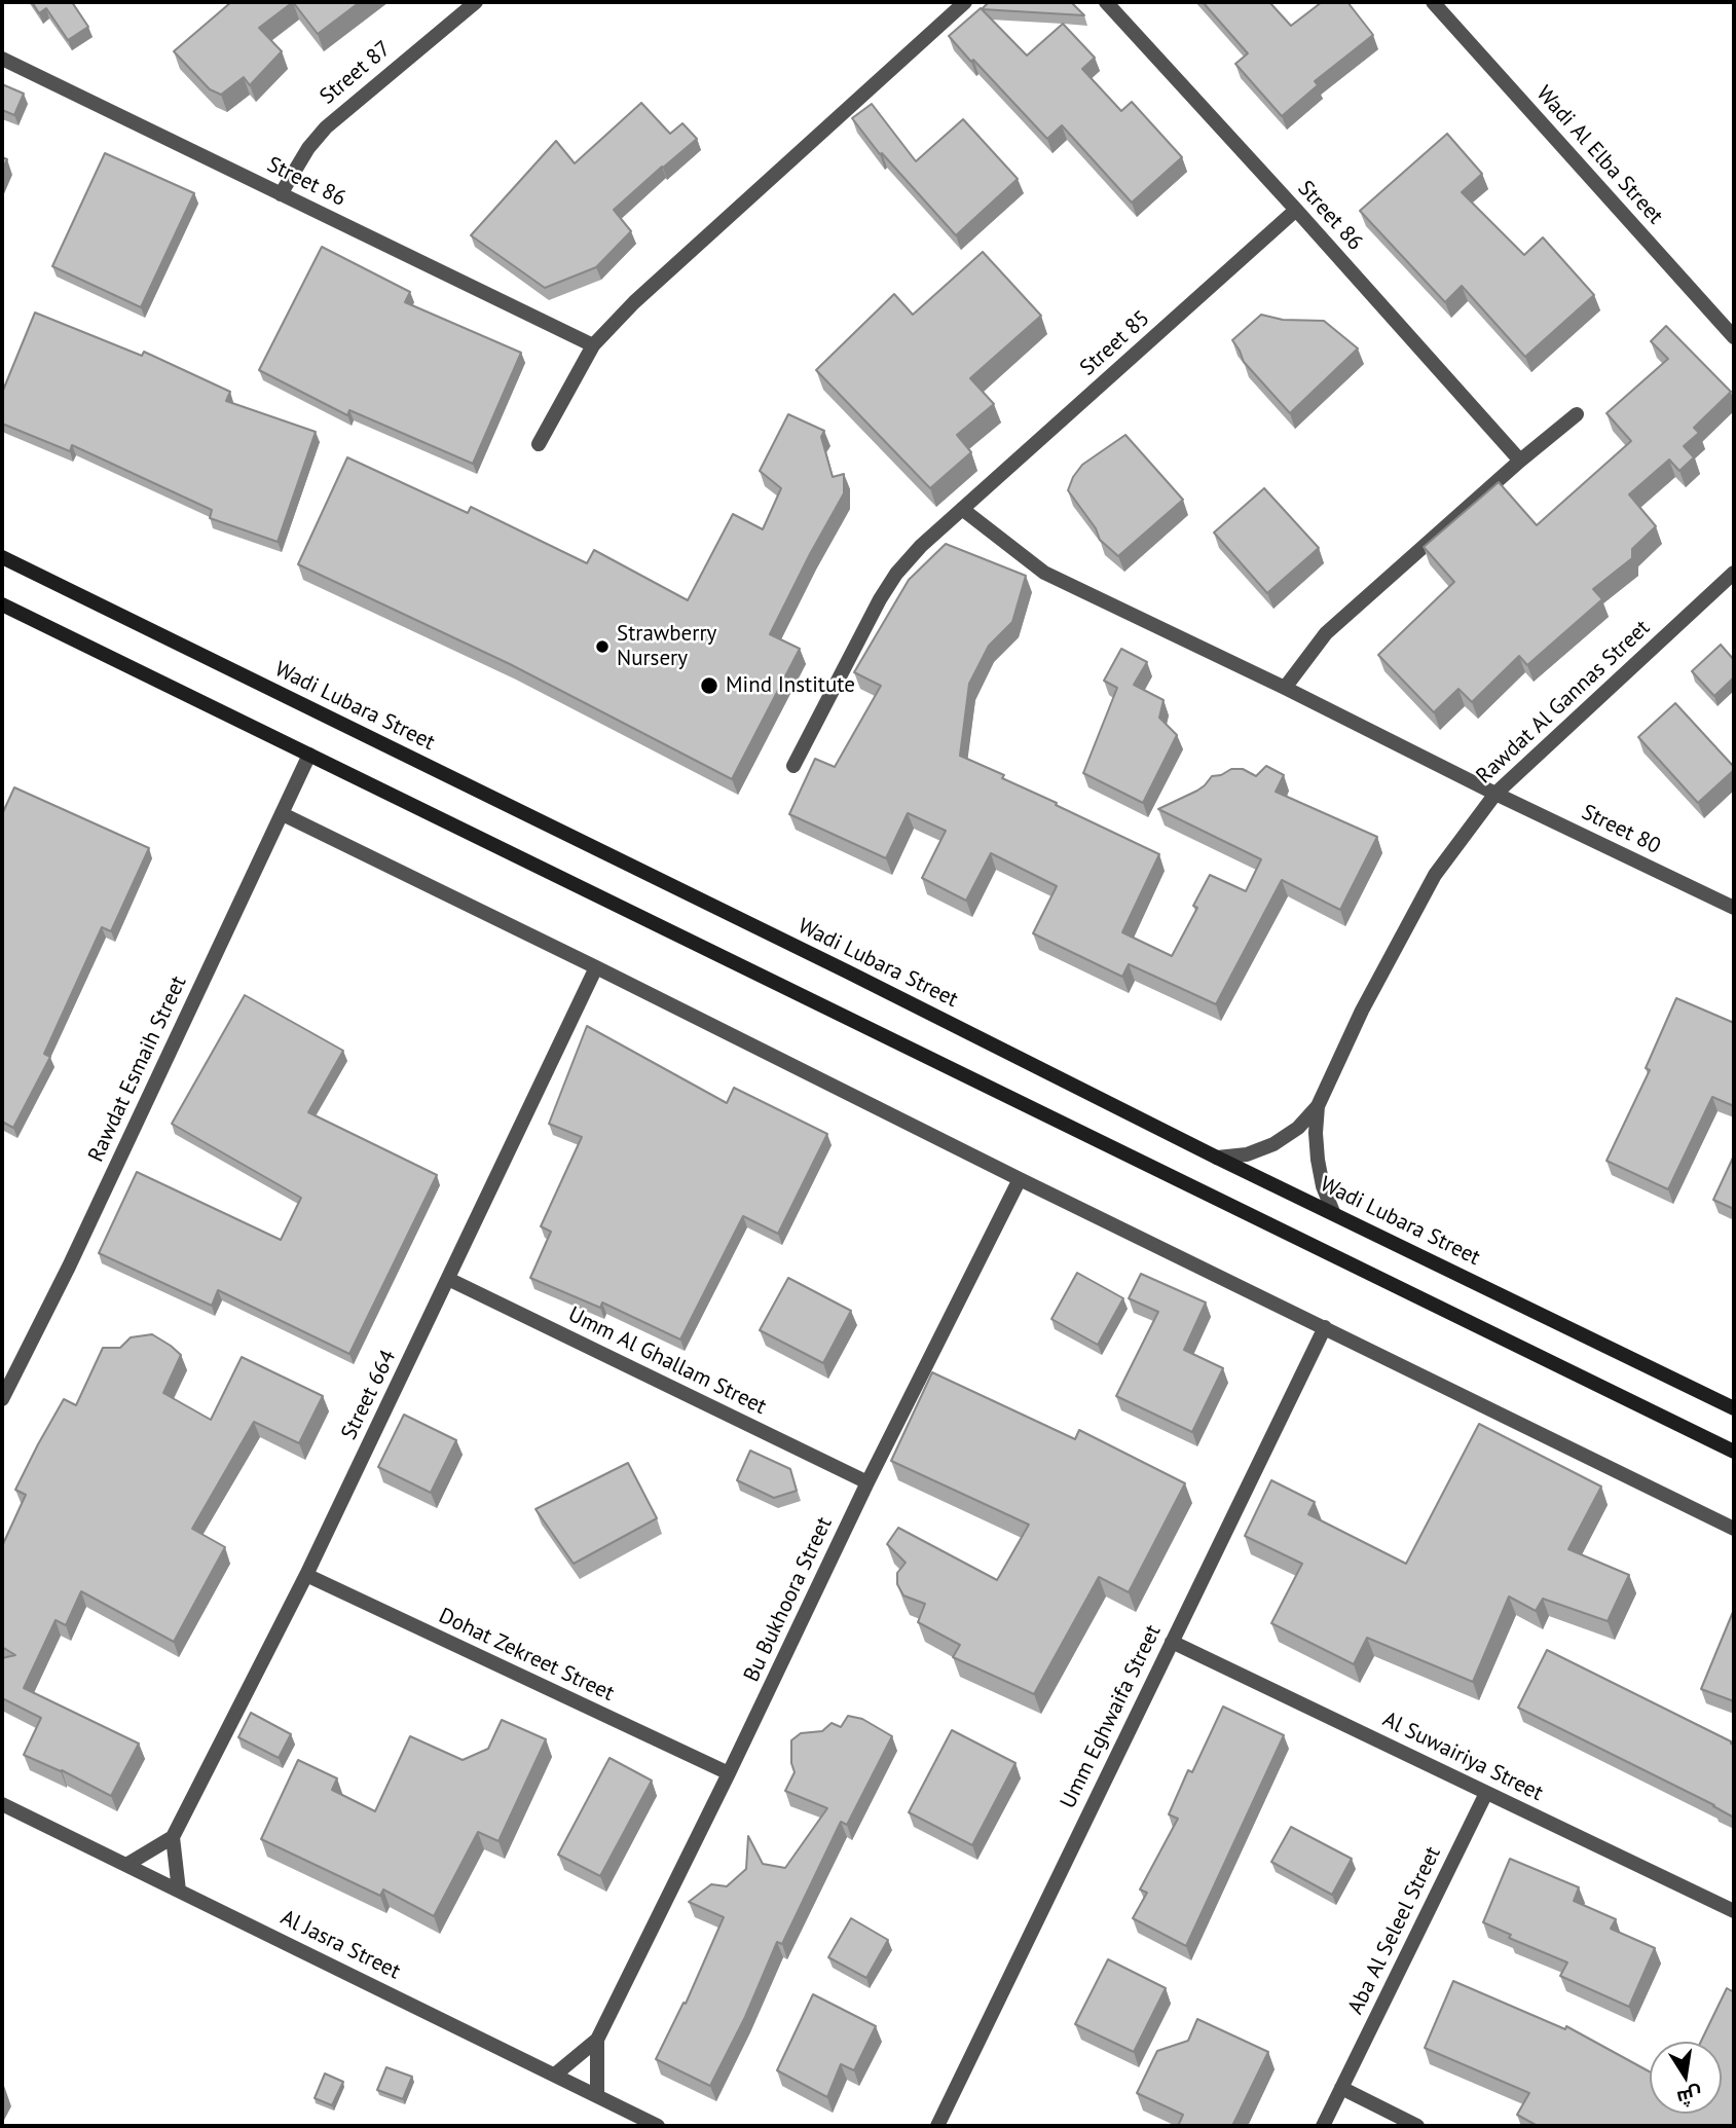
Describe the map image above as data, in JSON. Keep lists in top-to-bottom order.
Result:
{
  "streets": {
    "street": [
      "Street 87",
      "Wadi Al Elba Street",
      "Street 86",
      "Street 85",
      "Rawdat Al Gannas Street",
      "Wadi Lubara Street",
      "Street 80",
      "Rawdat Esmaih Street",
      "Umm Al Ghallam Street",
      "Street 664",
      "Bu Bukhoora Street",
      "Dohat Zekreet Street",
      "Umm Eghwaifa Street",
      "Al Suwairiya Street",
      "Aba Al Seleel Street",
      "Al Jasra Street"
    ]
  },
  "crossings": [
    ["Street 87", "Street 86"],
    ["Street 86", "Street 85"],
    ["Rawdat Al Gannas Street", "Wadi Lubara Street"],
    ["Rawdat Al Gannas Street", "Street 80"],
    ["Umm Al Ghallam Street", "Street 664"],
    ["Umm Al Ghallam Street", "Bu Bukhoora Street"],
    ["Street 664", "Dohat Zekreet Street"],
    ["Bu Bukhoora Street", "Dohat Zekreet Street"],
    ["Bu Bukhoora Street", "Al Jasra Street"],
    ["Umm Eghwaifa Street", "Al Suwairiya Street"],
    ["Al Suwairiya Street", "Aba Al Seleel Street"]
  ],
  "places": ["Strawberry Nursery", "Mind Institute"],
  "north": "bottom"
}
